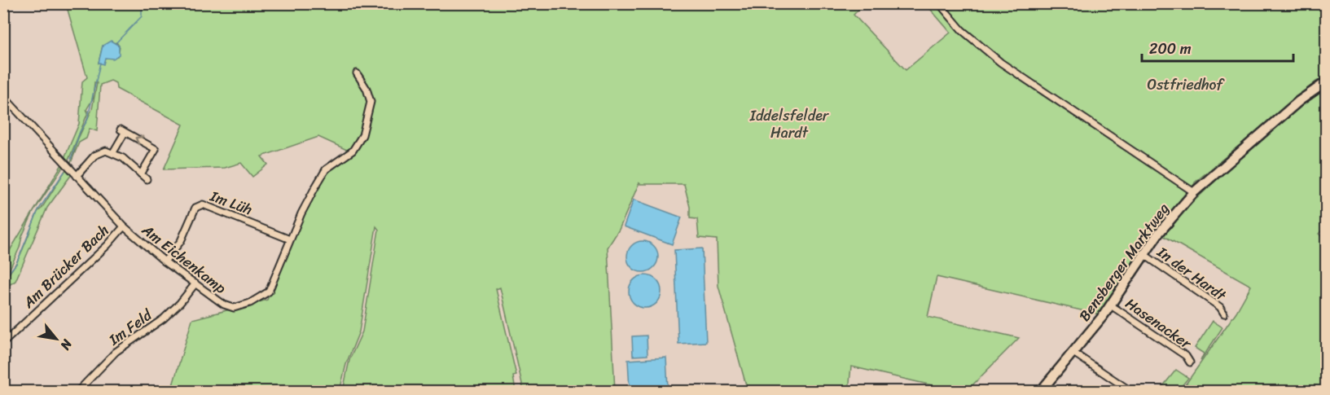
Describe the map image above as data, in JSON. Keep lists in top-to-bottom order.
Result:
{
  "streets": {
    "street": [
      "Im Lüh",
      "Am Eichenkamp",
      "Bensberger Marktweg",
      "Am Brücker Bach",
      "In der Hardt",
      "Hasenacker",
      "Im Feld"
    ]
  },
  "crossings": [
    ["Im Lüh", "Am Eichenkamp"],
    ["Am Eichenkamp", "Am Brücker Bach"],
    ["Am Eichenkamp", "Im Feld"],
    ["Bensberger Marktweg", "In der Hardt"],
    ["Bensberger Marktweg", "Hasenacker"]
  ],
  "parks": ["Ostfriedhof", "Iddelsfelder Hardt"],
  "scale_bar": "200 m",
  "north": "bottom right"
}
